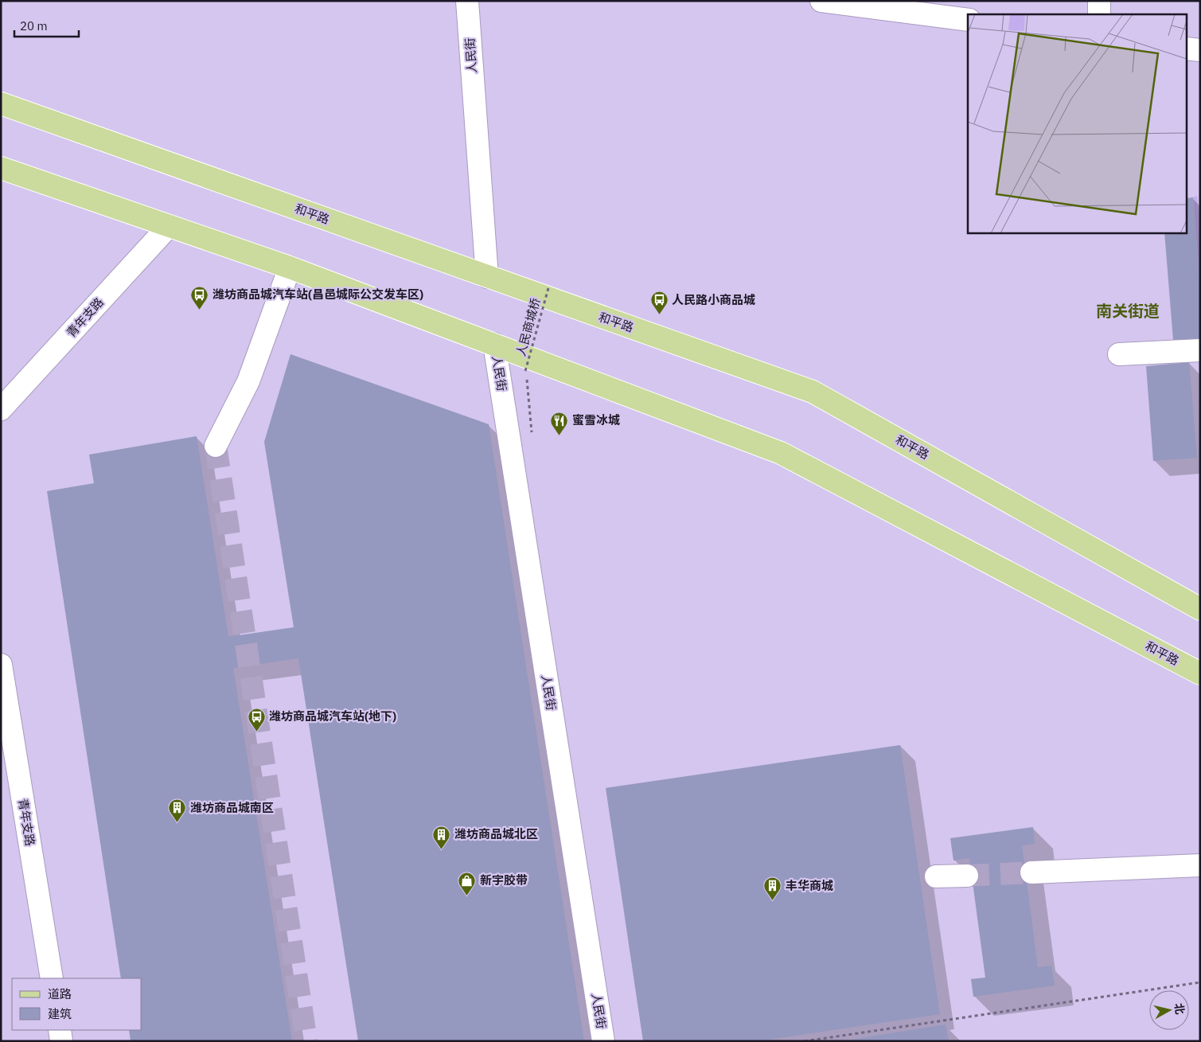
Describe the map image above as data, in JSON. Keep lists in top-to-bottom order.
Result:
{
  "streets": {
    "main road": ["和平路"],
    "street": ["人民街", "青年支路"],
    "path": ["人民商城桥"]
  },
  "crossings": [
    ["人民街", "和平路"],
    ["和平路", "青年支路"]
  ],
  "districts": ["南关街道"],
  "places": {
    "bus stop": ["潍坊商品城汽车站(昌邑城际公交发车区)", "人民路小商品城", "潍坊商品城汽车站(地下)"],
    "restaurant": ["蜜雪冰城"],
    "building": ["潍坊商品城南区", "潍坊商品城北区", "丰华商城"],
    "shop": ["新宇胶带"]
  },
  "legend": ["道路", "建筑"],
  "scale_bar": "20 m",
  "north": "right"
}
